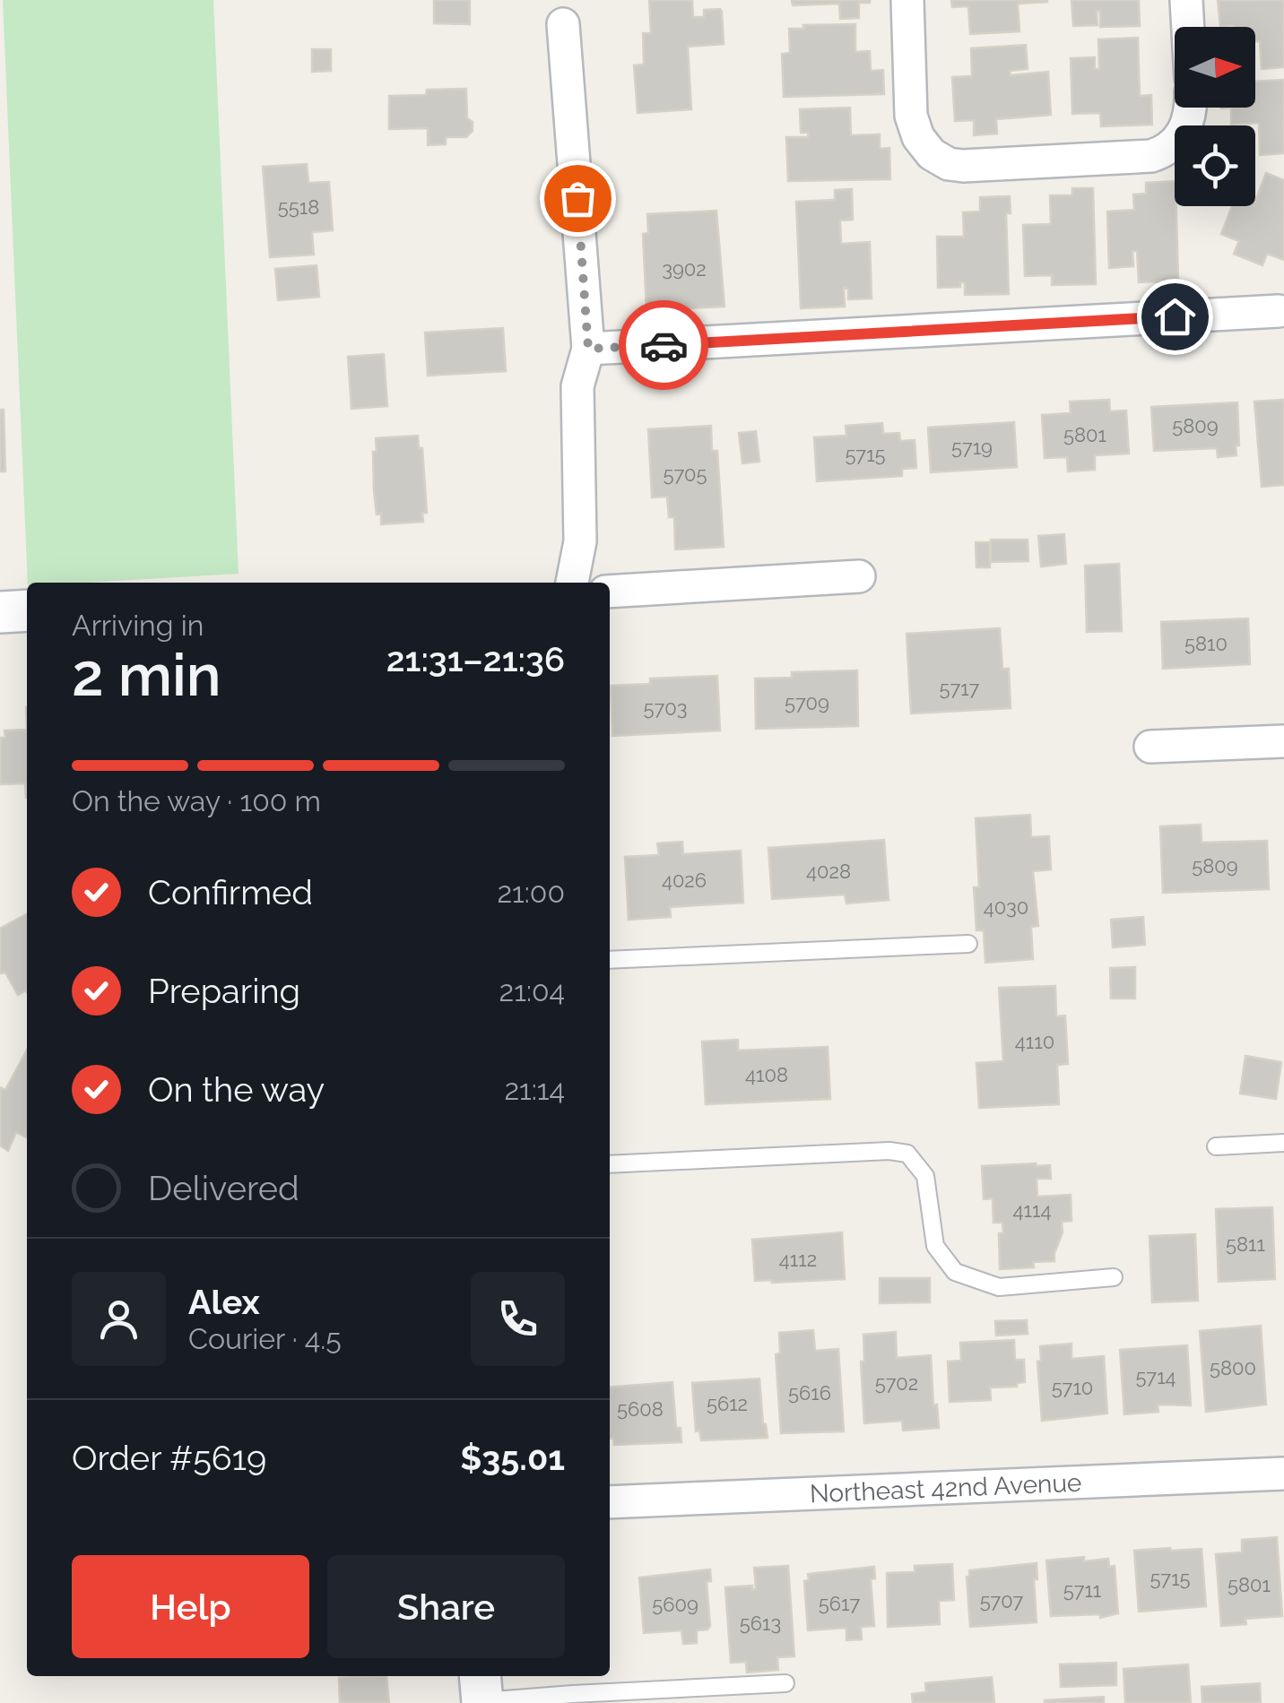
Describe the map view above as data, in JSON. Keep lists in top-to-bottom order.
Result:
{
  "streets": {
    "street": ["Northeast 42nd Avenue"]
  },
  "house_numbers": [
    "5518",
    "3902",
    "5809",
    "5801",
    "5719",
    "5715",
    "5705",
    "5810",
    "5717",
    "5709",
    "5703",
    "5809",
    "4028",
    "4026",
    "4030",
    "4110",
    "4108",
    "4114",
    "5811",
    "4112",
    "5800",
    "5714",
    "5702",
    "5710",
    "5616",
    "5612",
    "5608",
    "5715",
    "5801",
    "5711",
    "5707",
    "5617",
    "5609",
    "5613"
  ],
  "north": "right",
  "page": {
    "heading": ["2 min", "Arriving in", "21:31–21:36"],
    "panel": [
      "Alex",
      "Courier · 4.5",
      "Order #5619",
      "$35.01"
    ],
    "bar": "On the way · 100 m",
    "list": [
      ["Confirmed", "21:00"],
      ["Preparing", "21:04"],
      ["On the way", "21:14"],
      "Delivered"
    ],
    "buttons": ["Help", "Share"]
  }
}
